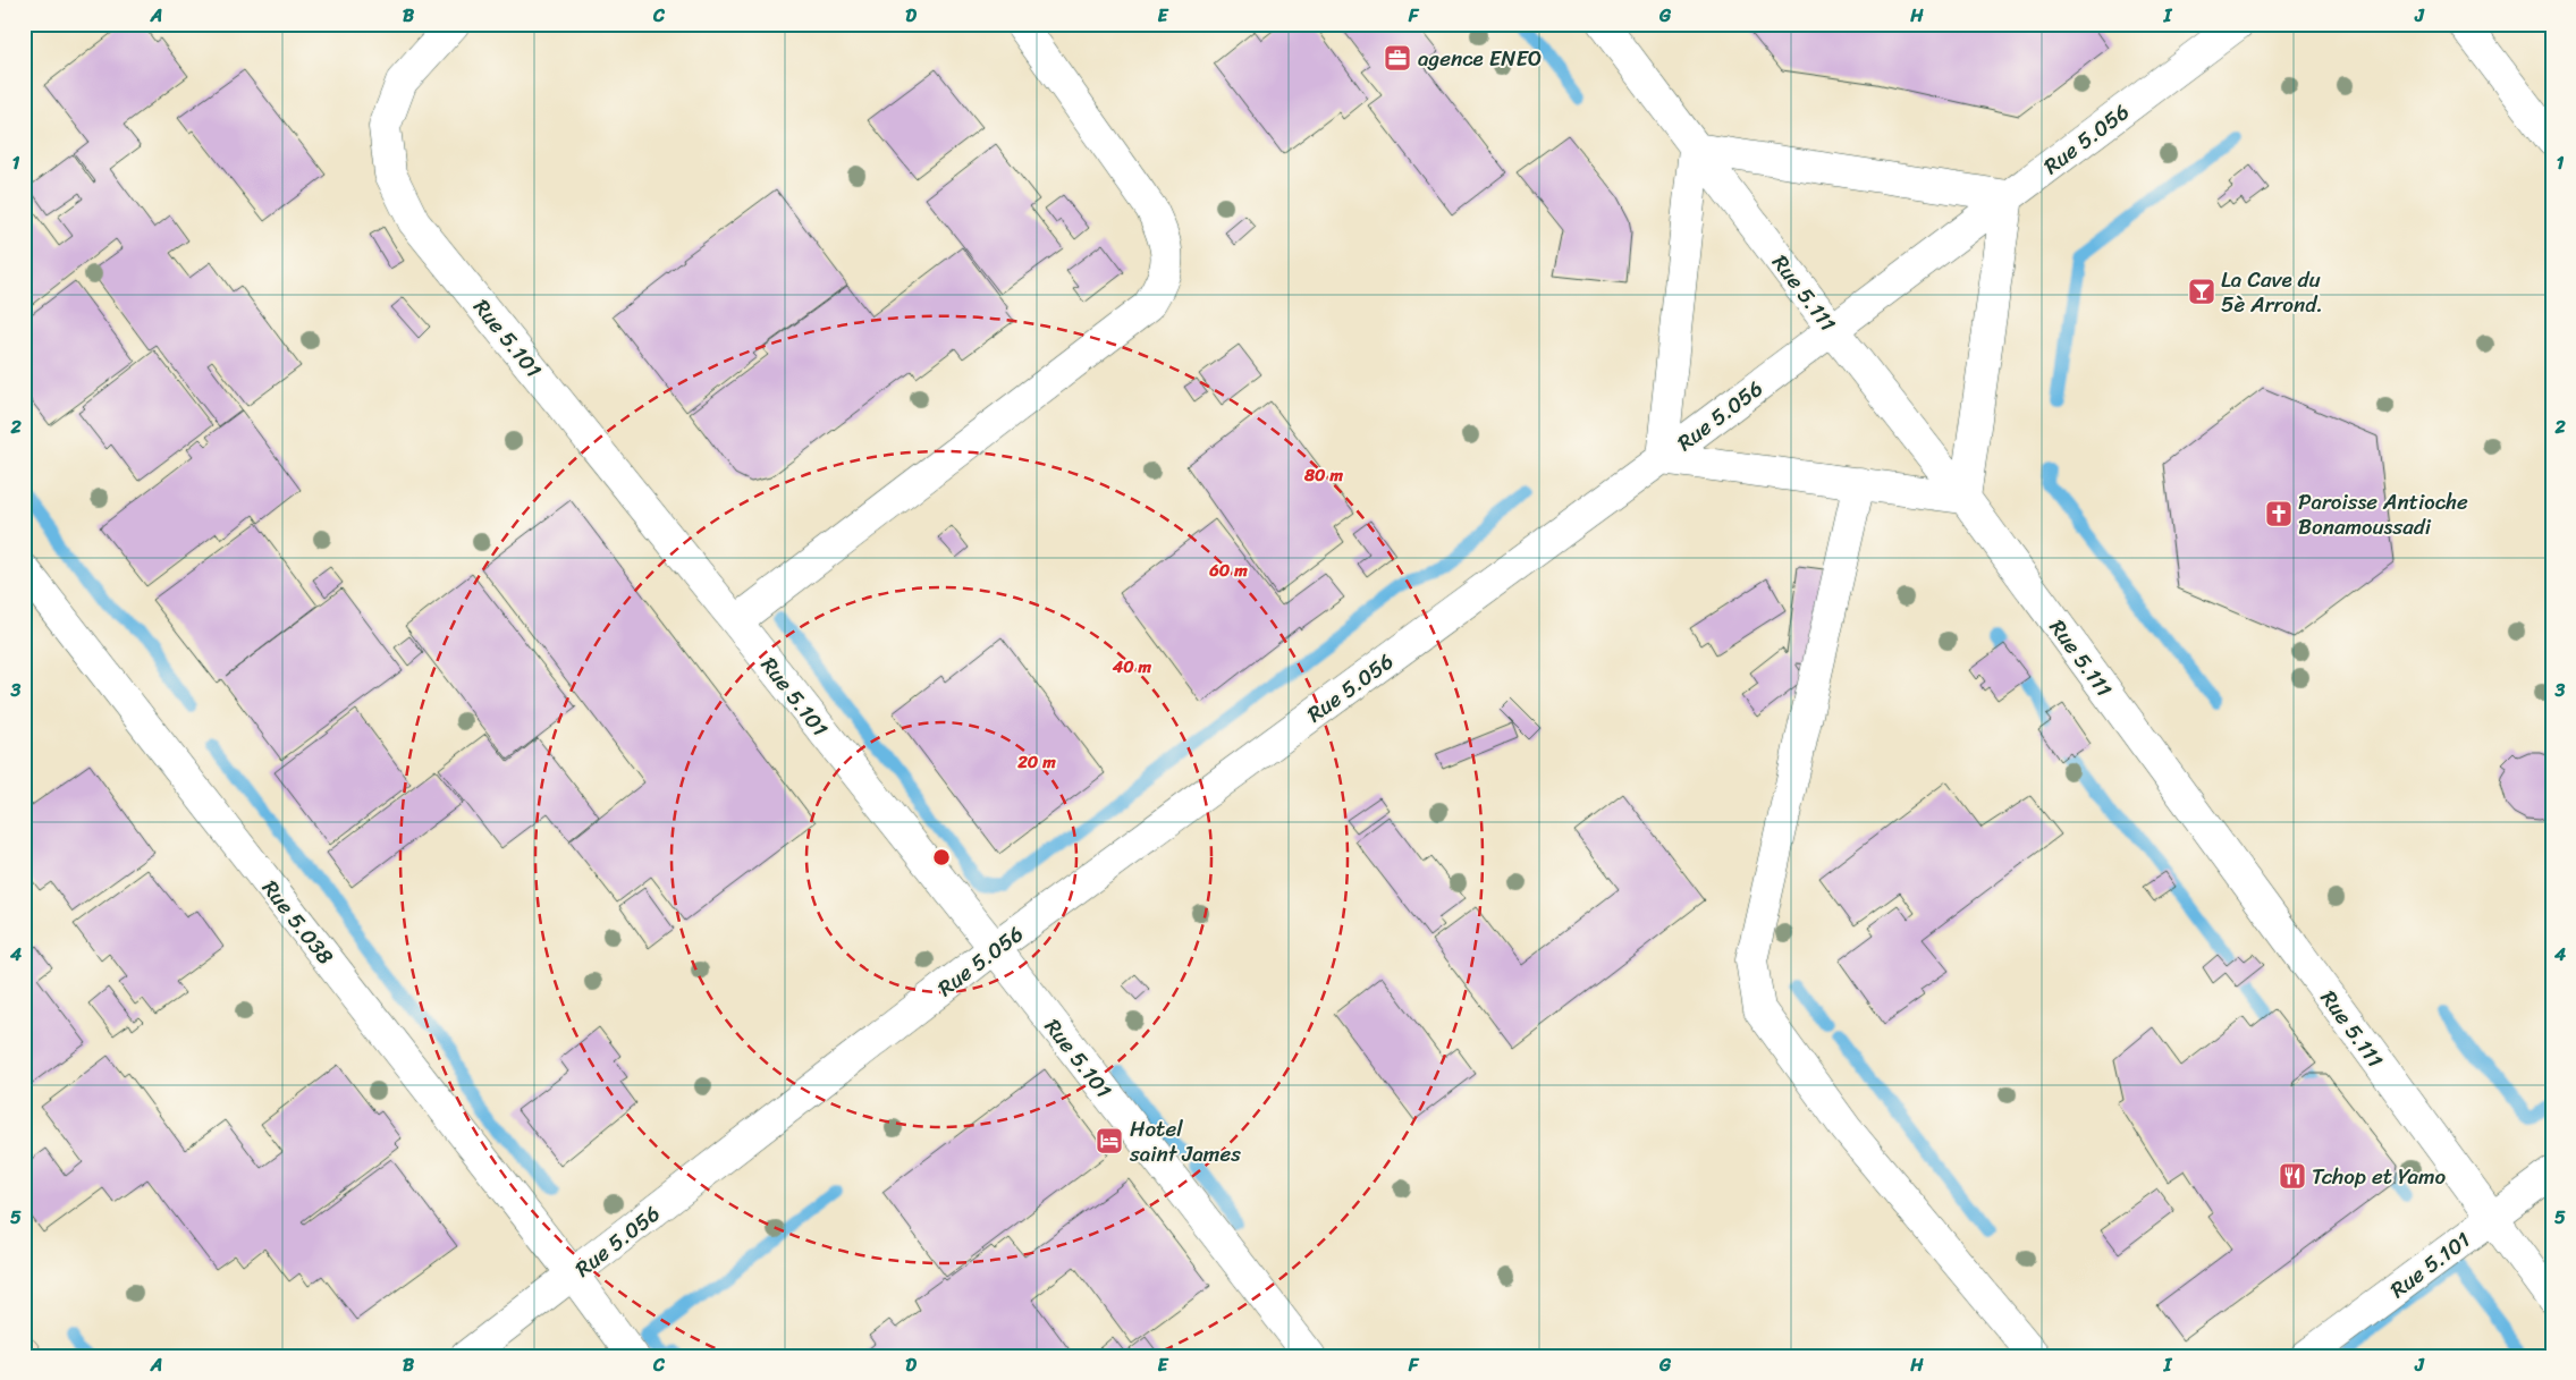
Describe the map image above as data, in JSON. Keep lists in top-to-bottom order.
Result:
{
  "streets": {
    "street": [
      "Rue 5.056",
      "Rue 5.111",
      "Rue 5.101",
      "Rue 5.038"
    ]
  },
  "crossings": [
    ["Rue 5.056", "Rue 5.111"],
    ["Rue 5.056", "Rue 5.101"],
    ["Rue 5.056", "Rue 5.038"],
    ["Rue 5.111", "Rue 5.101"]
  ],
  "places": {
    "office": ["agence ENEO"],
    "bar": ["La Cave du 5è Arrond."],
    "church": ["Paroisse Antioche Bonamoussadi"],
    "hotel": ["Hotel saint James"],
    "restaurant": ["Tchop et Yamo"]
  },
  "grid": {
    "columns": [
      "A",
      "B",
      "C",
      "D",
      "E",
      "F",
      "G",
      "H",
      "I",
      "J"
    ],
    "rows": [
      "1",
      "2",
      "3",
      "4",
      "5"
    ]
  },
  "rings": [
    "80 m",
    "60 m",
    "40 m",
    "20 m"
  ]
}
